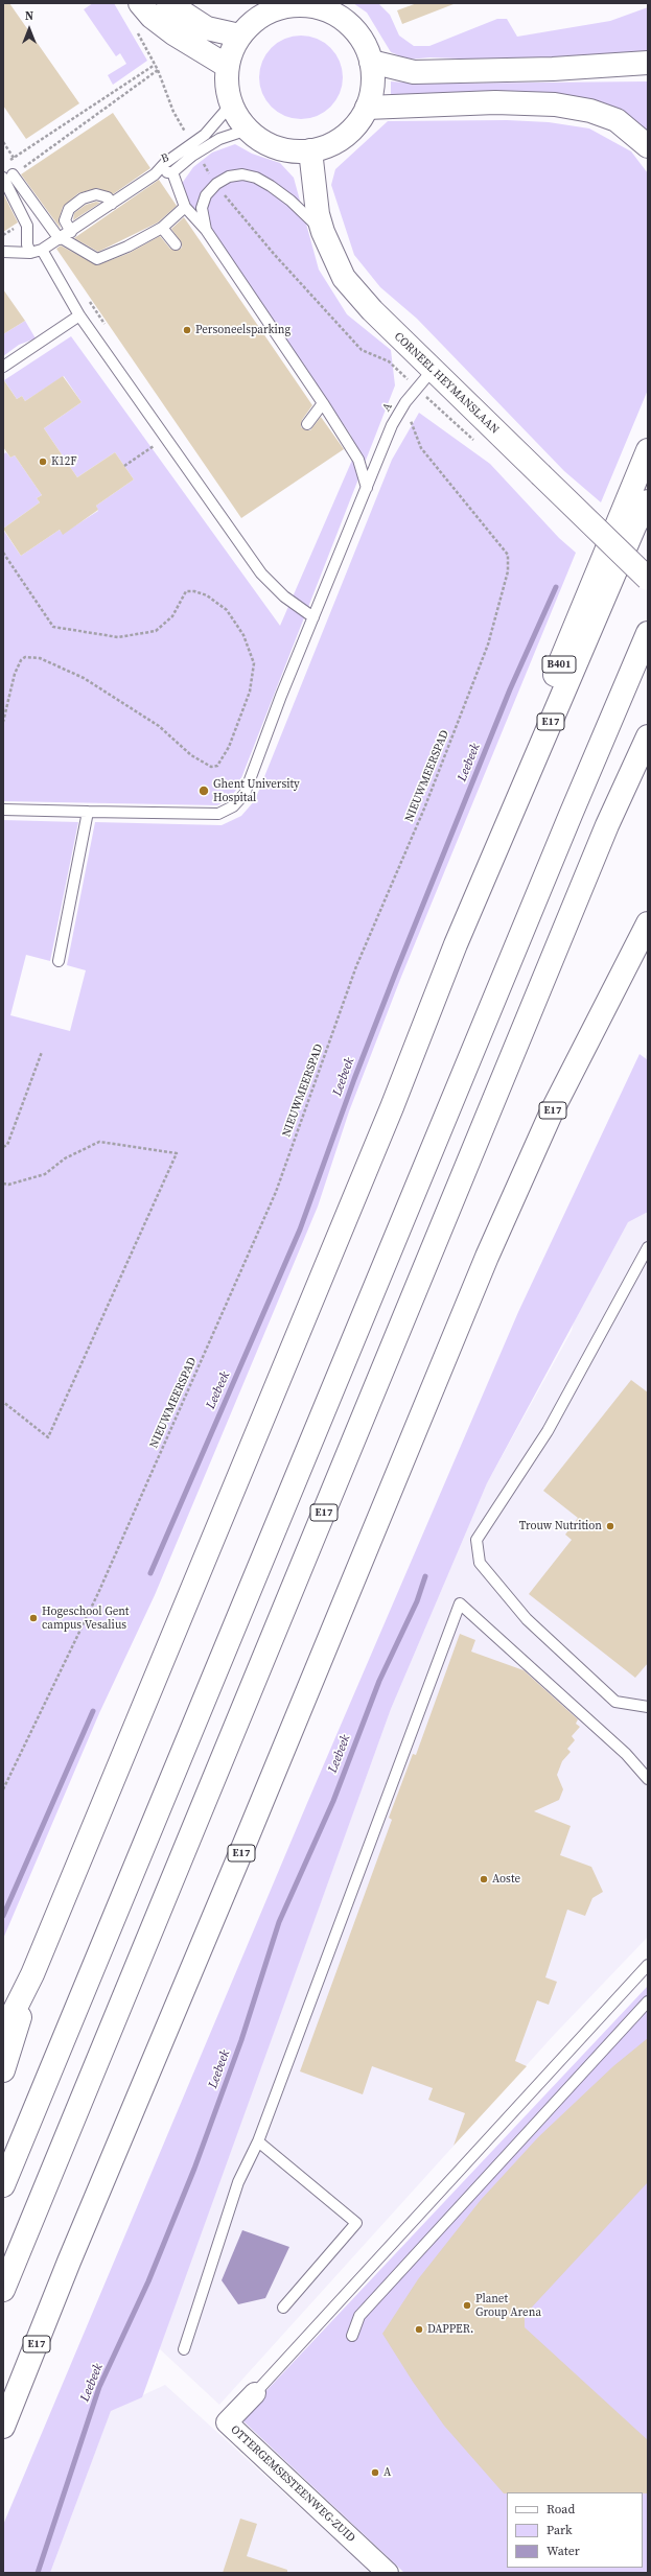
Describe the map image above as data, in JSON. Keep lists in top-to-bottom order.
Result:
{
  "streets": {
    "main road": ["CORNEEL HEYMANSLAAN", "E17"],
    "street": ["OTTERGEMSESTEENWEG-ZUID"],
    "lane": ["B", "A"],
    "path": ["NIEUWMEERSPAD"]
  },
  "crossings": [
    ["CORNEEL HEYMANSLAAN", "A"],
    ["A", "NIEUWMEERSPAD"]
  ],
  "water": ["Leebeek"],
  "places": [
    "Personeelsparking",
    "K12F",
    "Ghent University Hospital",
    "Trouw Nutrition",
    "Hogeschool Gent campus Vesalius",
    "Aoste",
    "Planet Group Arena",
    "DAPPER.",
    "A"
  ],
  "legend": ["Road", "Park", "Water"],
  "north": "top"
}
